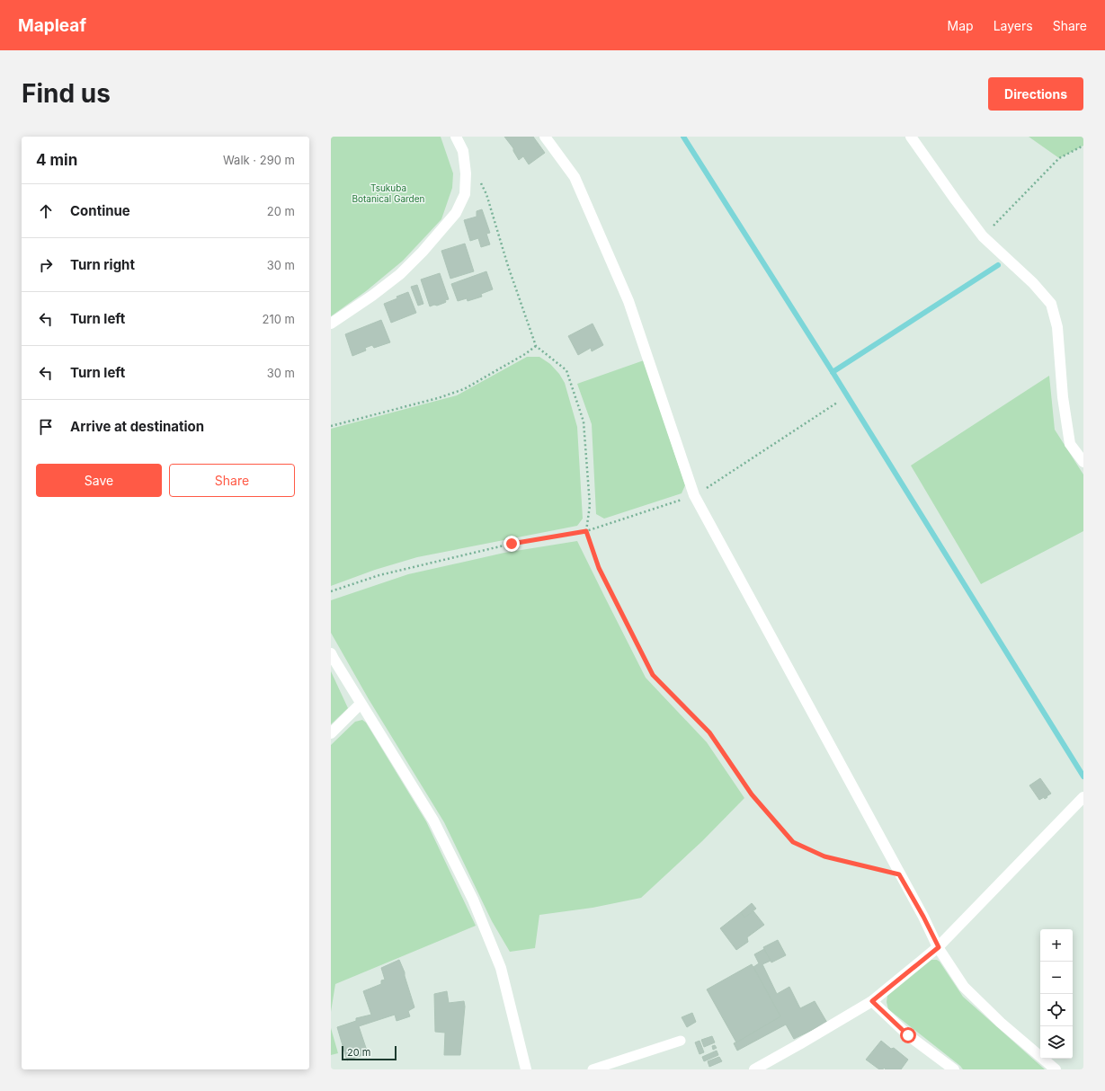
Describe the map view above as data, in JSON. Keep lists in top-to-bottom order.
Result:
{
  "parks": ["Tsukuba Botanical Garden"],
  "scale_bar": "20 m",
  "page": {
    "header": "Mapleaf",
    "nav": ["Map", "Layers", "Share"],
    "buttons": [
      "Directions",
      ["Save", "Share"]
    ],
    "title": "Find us",
    "heading": ["4 min", "Walk · 290 m"],
    "list": [
      ["Continue", "20 m"],
      ["Turn right", "30 m"],
      ["Turn left", "210 m"],
      ["Turn left", "30 m"],
      "Arrive at destination"
    ],
    "map_buttons": ["+", "−"],
    "scale": "20 m"
  }
}
